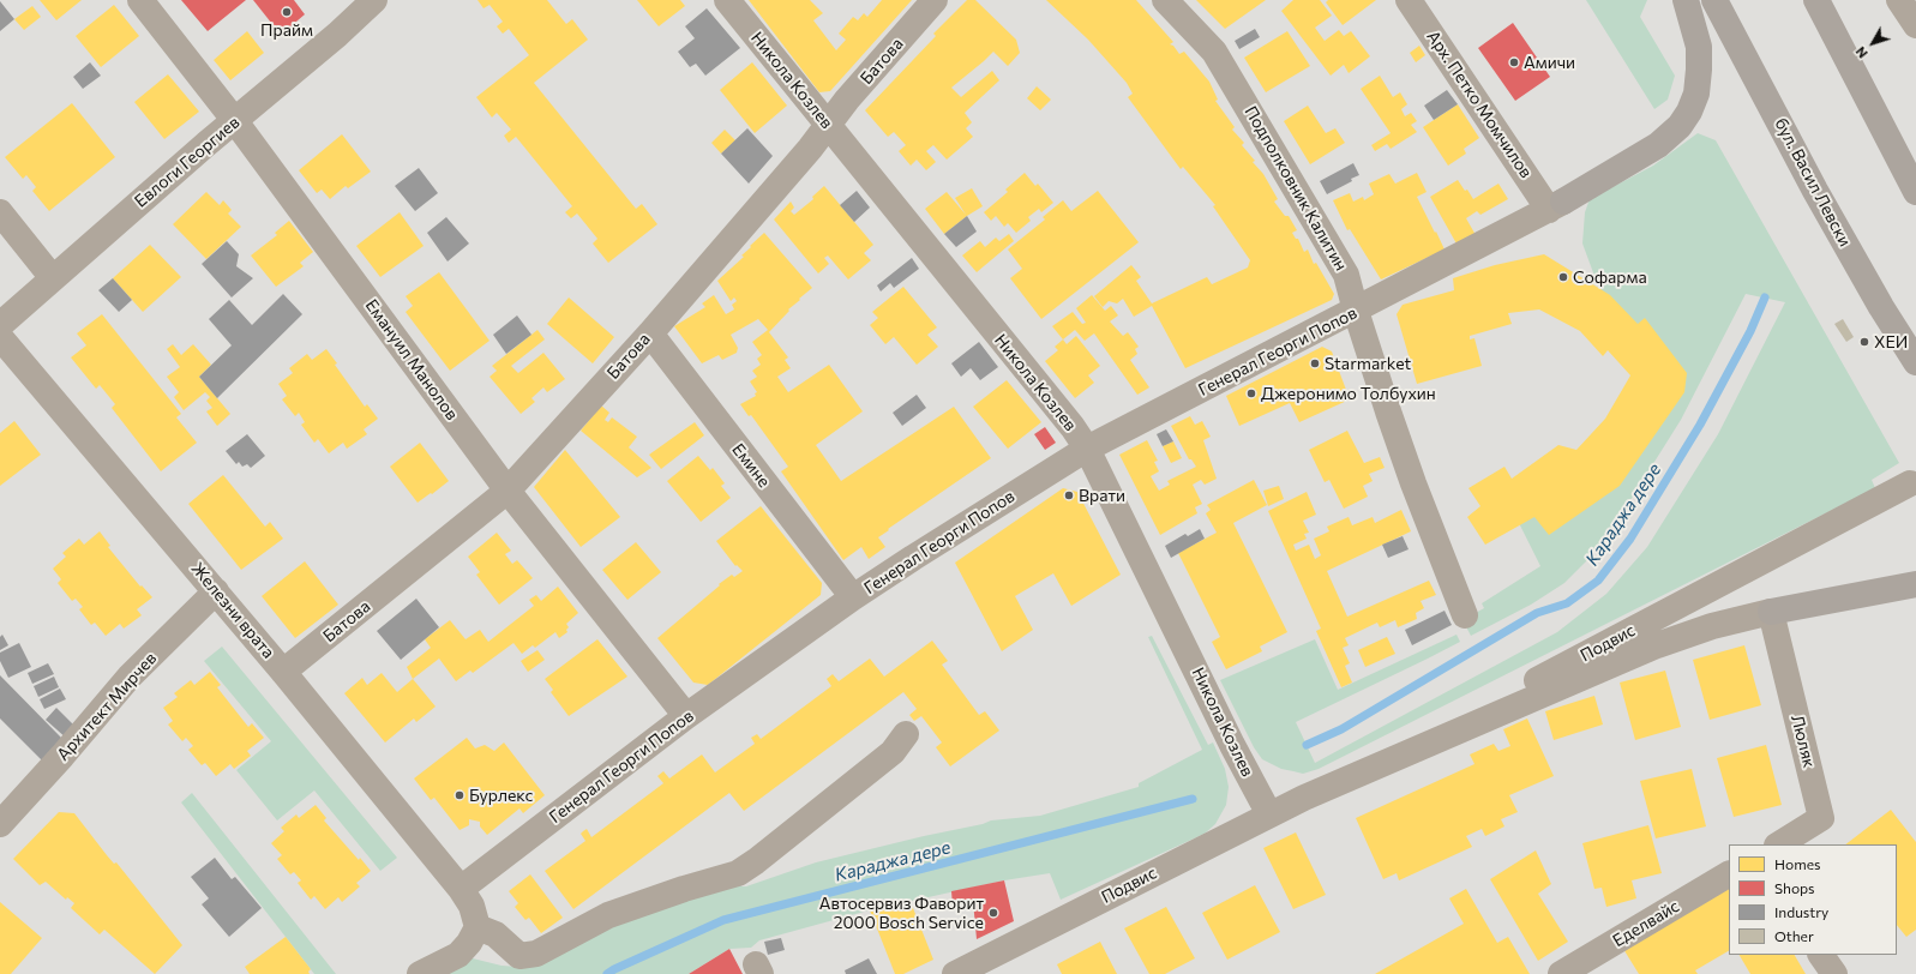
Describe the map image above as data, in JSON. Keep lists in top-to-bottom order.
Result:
{
  "streets": {
    "highway": ["бул. Васил Левски"],
    "street": [
      "Батова",
      "Никола Козлев",
      "Арх. Петко Момчилов",
      "Евлоги Георгиев",
      "Подполковник Калитин",
      "Генерал Георги Попов",
      "Емануил Манолов",
      "Емине",
      "Железни врата",
      "Подвис",
      "Архитект Мирчев",
      "Люляк",
      "Еделвайс"
    ]
  },
  "crossings": [
    ["Батова", "Никола Козлев"],
    ["Батова", "Емануил Манолов"],
    ["Батова", "Емине"],
    ["Батова", "Железни врата"],
    ["Никола Козлев", "Генерал Георги Попов"],
    ["Никола Козлев", "Подвис"],
    ["Арх. Петко Момчилов", "Генерал Георги Попов"],
    ["Евлоги Георгиев", "Емануил Манолов"],
    ["Подполковник Калитин", "Генерал Георги Попов"],
    ["Генерал Георги Попов", "Емануил Манолов"],
    ["Генерал Георги Попов", "Емине"],
    ["Генерал Георги Попов", "Железни врата"],
    ["Железни врата", "Архитект Мирчев"],
    ["Подвис", "Люляк"]
  ],
  "water": ["Караджа дере"],
  "places": [
    "Прайм",
    "Амичи",
    "Софарма",
    "ХЕИ",
    "Starmarket",
    "Джеронимо Толбухин",
    "Врати",
    "Бурлекс",
    "Автосервиз Фаворит 2000 Bosch Service"
  ],
  "legend": [
    "Homes",
    "Shops",
    "Industry",
    "Other"
  ],
  "north": "bottom left"
}
